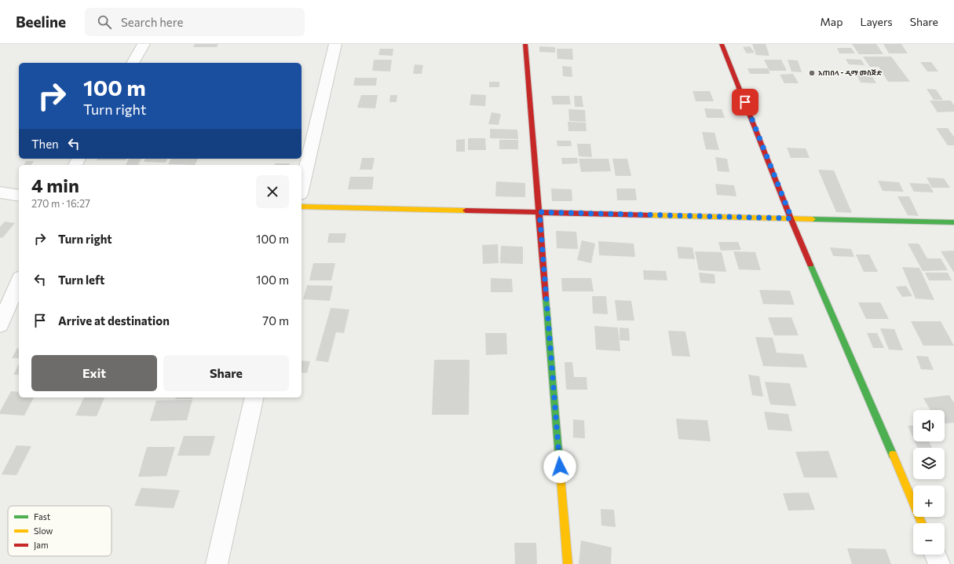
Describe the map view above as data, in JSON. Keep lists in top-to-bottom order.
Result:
{
  "places": ["አጠበላ - ዲማ መስጅድ"],
  "legend": ["Fast", "Slow", "Jam"],
  "page": {
    "header": "Beeline",
    "search": "Search here",
    "nav": ["Map", "Layers", "Share"],
    "turn": ["100 m", "Turn right"],
    "then": "Then",
    "heading": ["4 min", "270 m · 16:27"],
    "list": [
      {
        "name": "Turn right",
        "value": "100 m"
      },
      {
        "name": "Turn left",
        "value": "100 m"
      },
      {
        "name": "Arrive at destination",
        "value": "70 m"
      }
    ],
    "buttons": ["Exit", "Share"],
    "map_buttons": ["+", "−"]
  }
}
